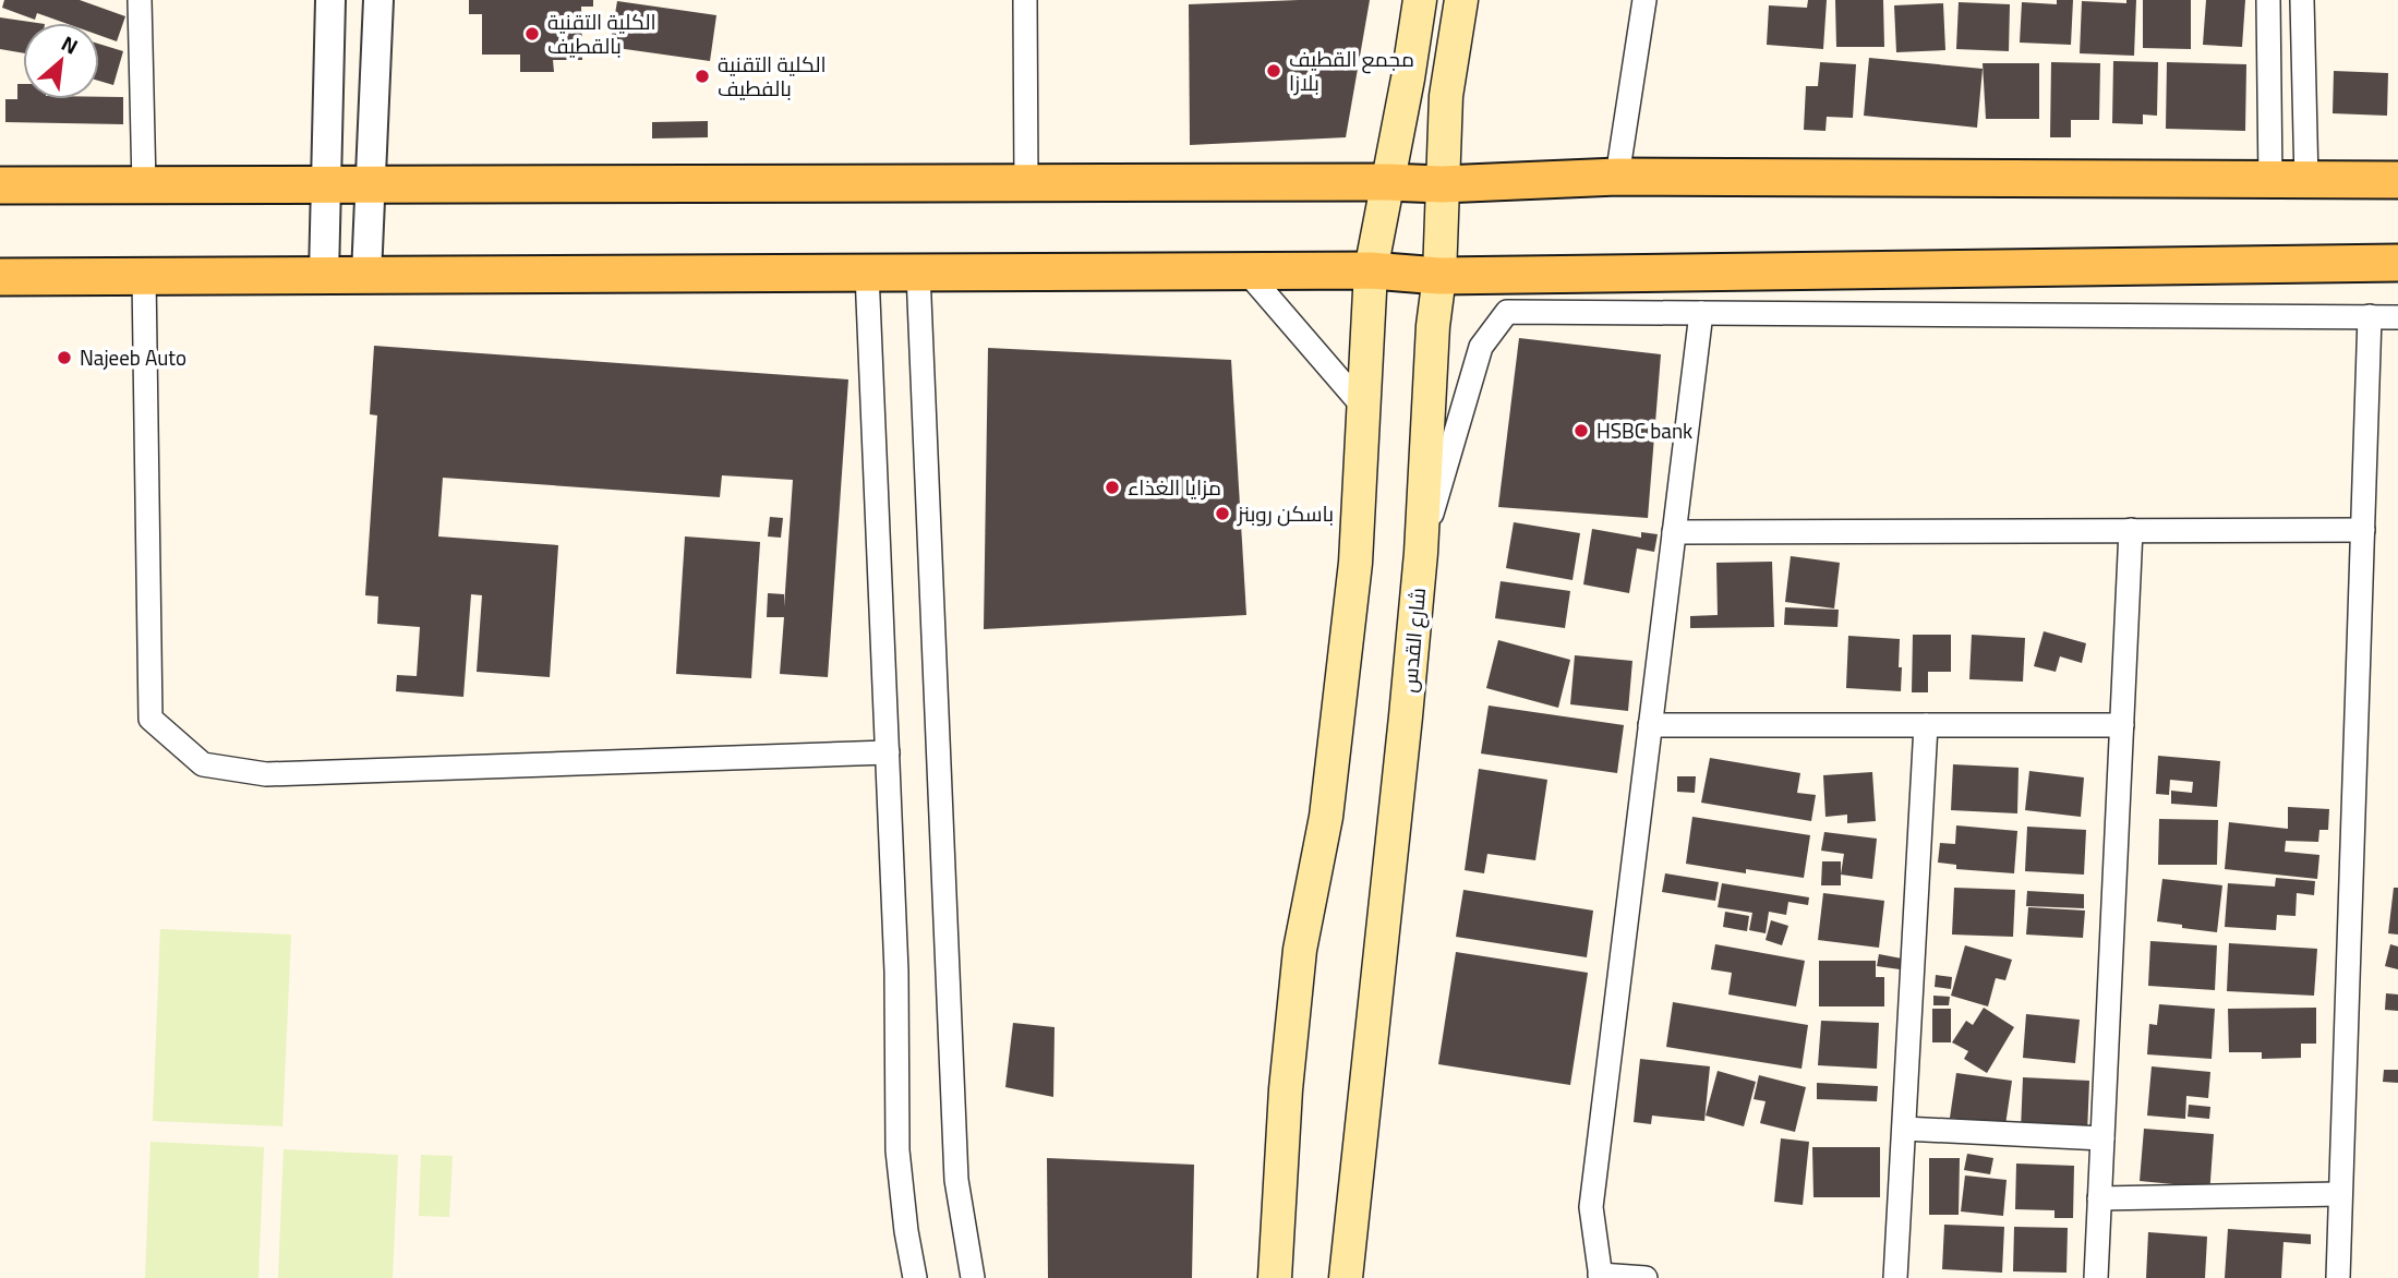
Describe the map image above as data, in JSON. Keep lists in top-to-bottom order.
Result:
{
  "streets": {
    "main road": ["شارع القدس"]
  },
  "places": [
    "الكلية التقنية بالقطيف",
    "مجمع القطيف بلازا",
    "الكلية التقنية بالفطيف",
    "Najeeb Auto",
    "HSBC bank",
    "مزايا الغذاء",
    "باسكن روبنز"
  ],
  "north": "top right"
}
